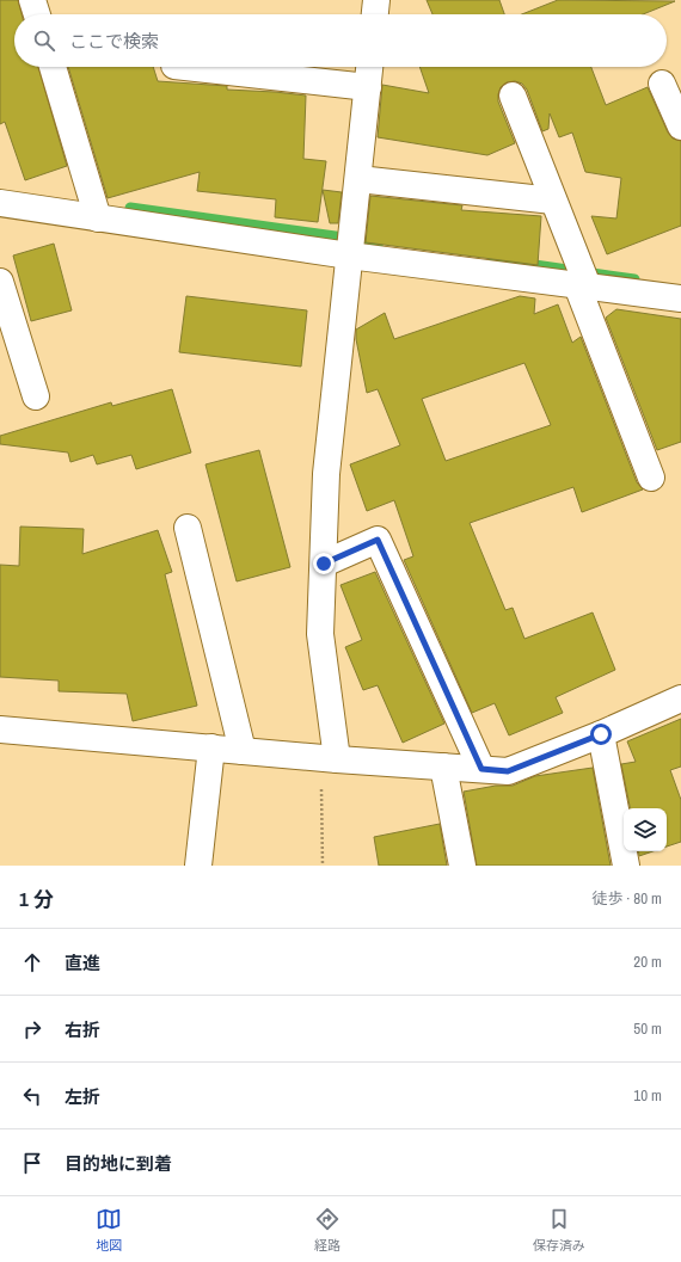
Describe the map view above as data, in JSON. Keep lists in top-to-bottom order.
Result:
{
  "page": {
    "search": "ここで検索",
    "heading": ["1 分", "徒歩 · 80 m"],
    "list": [
      ["直進", "20 m"],
      ["右折", "50 m"],
      ["左折", "10 m"],
      "目的地に到着"
    ],
    "nav": ["地図", "経路", "保存済み"]
  }
}
